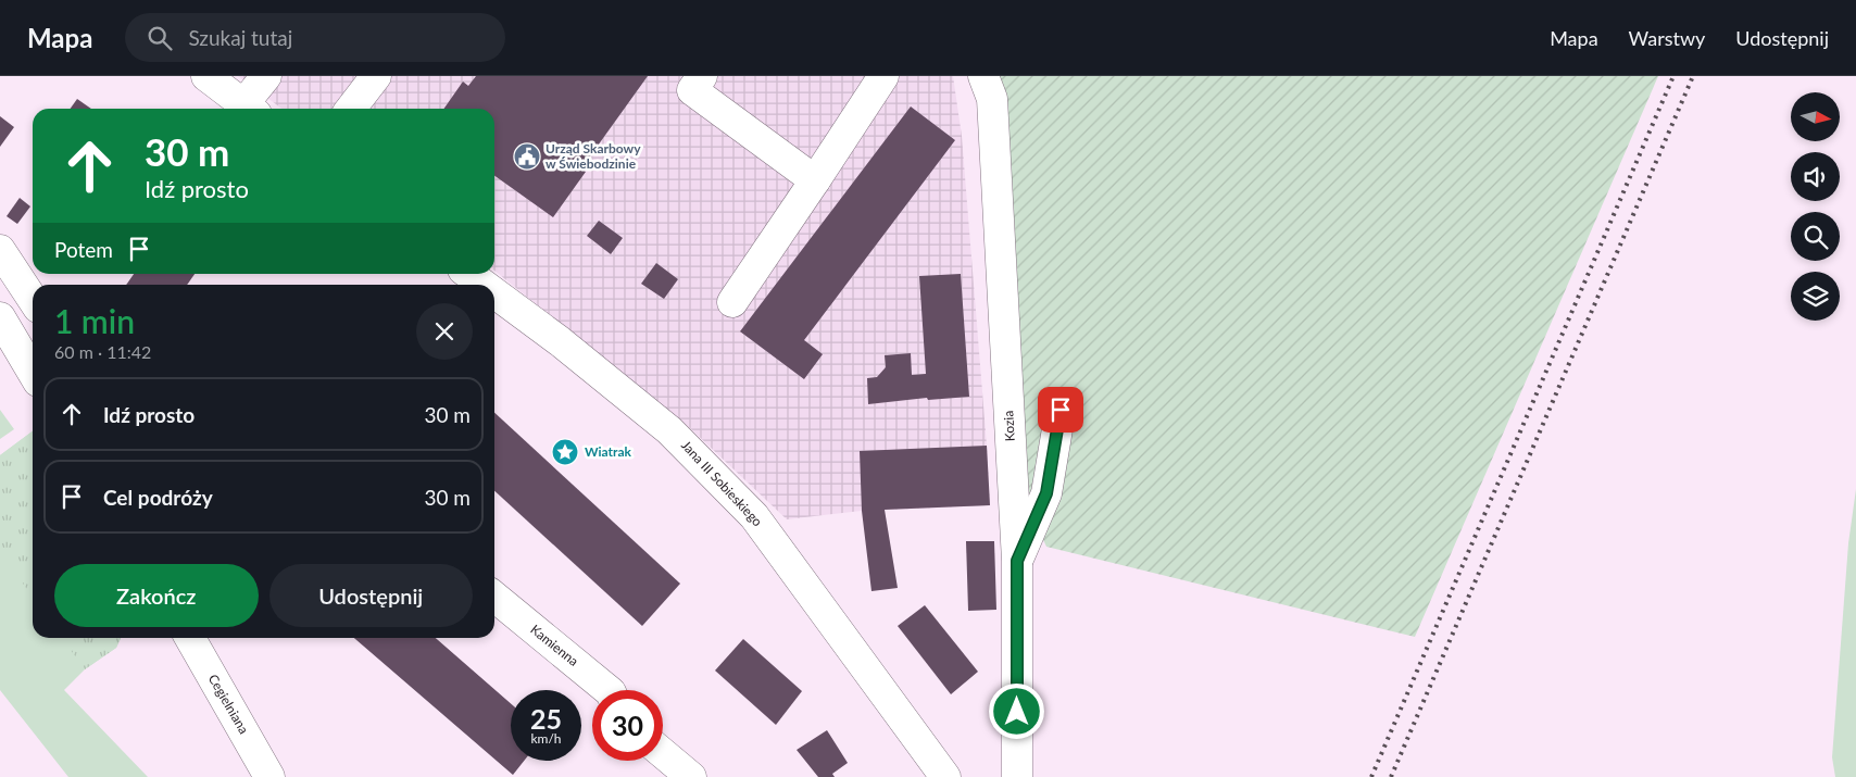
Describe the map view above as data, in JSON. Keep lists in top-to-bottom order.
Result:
{
  "streets": {
    "street": [
      "Kozia",
      "Jana III Sobieskiego",
      "Kamienna",
      "Cegielniana"
    ]
  },
  "places": {
    "public building": ["Urząd Skarbowy w Świebodzinie"],
    "place": ["Wiatrak"]
  },
  "north": "right",
  "page": {
    "header": "Mapa",
    "search": "Szukaj tutaj",
    "nav": ["Mapa", "Warstwy", "Udostępnij"],
    "turn": ["30 m", "Idź prosto"],
    "then": "Potem",
    "heading": ["1 min", "60 m · 11:42"],
    "list": [
      {
        "name": "Idź prosto",
        "value": "30 m"
      },
      {
        "name": "Cel podróży",
        "value": "30 m"
      }
    ],
    "buttons": ["Zakończ", "Udostępnij"],
    "speed": "25 km/h",
    "limit": "30"
  }
}
